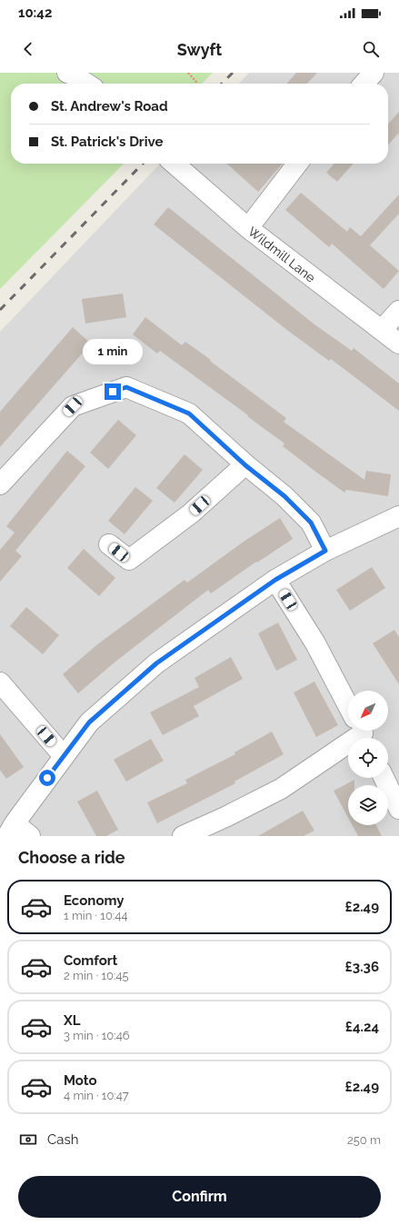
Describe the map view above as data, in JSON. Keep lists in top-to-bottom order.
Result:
{
  "streets": {
    "street": ["Wildmill Lane"]
  },
  "north": "bottom left",
  "page": {
    "status": "10:42",
    "header": "Swyft",
    "banner": ["St. Andrew's Road", "St. Patrick's Drive"],
    "bubble": "1 min",
    "heading": "Choose a ride",
    "list": [
      {
        "name": "Economy",
        "note": "1 min · 10:44",
        "value": "£2.49"
      },
      {
        "name": "Comfort",
        "note": "2 min · 10:45",
        "value": "£3.36"
      },
      {
        "name": "XL",
        "note": "3 min · 10:46",
        "value": "£4.24"
      },
      {
        "name": "Moto",
        "note": "4 min · 10:47",
        "value": "£2.49"
      }
    ],
    "pay": ["Cash", "250 m"],
    "buttons": "Confirm"
  }
}
